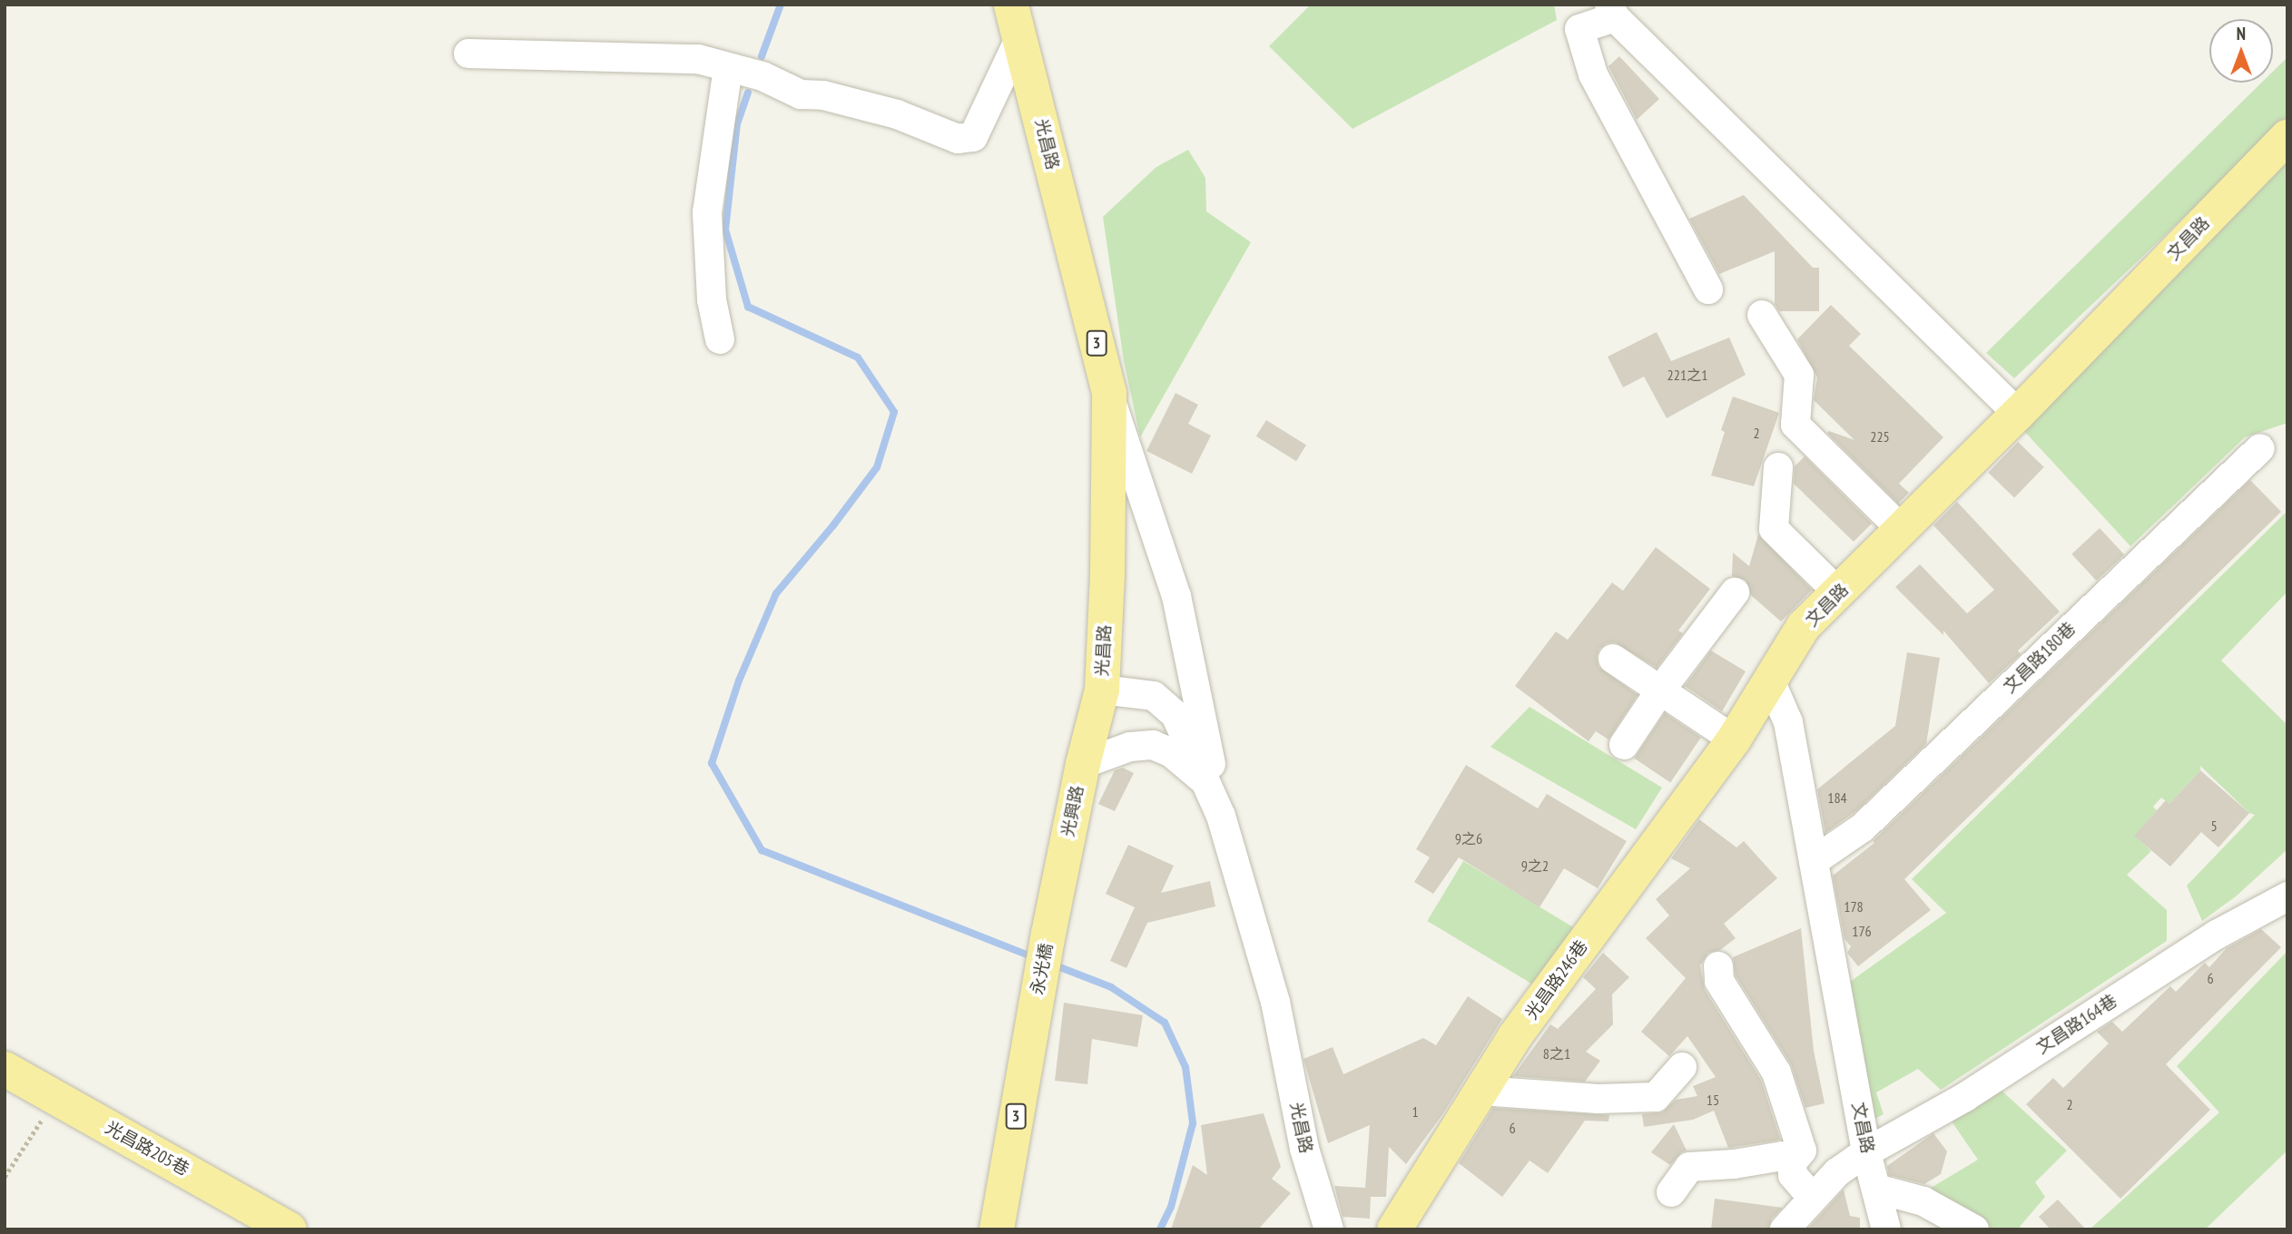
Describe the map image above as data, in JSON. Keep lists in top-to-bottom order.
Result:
{
  "streets": {
    "main road": [
      "光昌路",
      "文昌路",
      "3",
      "光興路",
      "永光橋",
      "光昌路246巷",
      "光昌路205巷"
    ],
    "street": ["文昌路180巷", "文昌路164巷"]
  },
  "crossings": [
    ["光昌路", "光興路"],
    ["文昌路", "文昌路180巷"],
    ["文昌路", "光昌路246巷"],
    ["文昌路", "文昌路164巷"],
    ["光興路", "永光橋"]
  ],
  "house_numbers": [
    "221之1",
    "2",
    "225",
    "184",
    "5",
    "9之6",
    "9之2",
    "178",
    "176",
    "6",
    "8之1",
    "15",
    "2",
    "1",
    "6"
  ],
  "north": "top"
}
